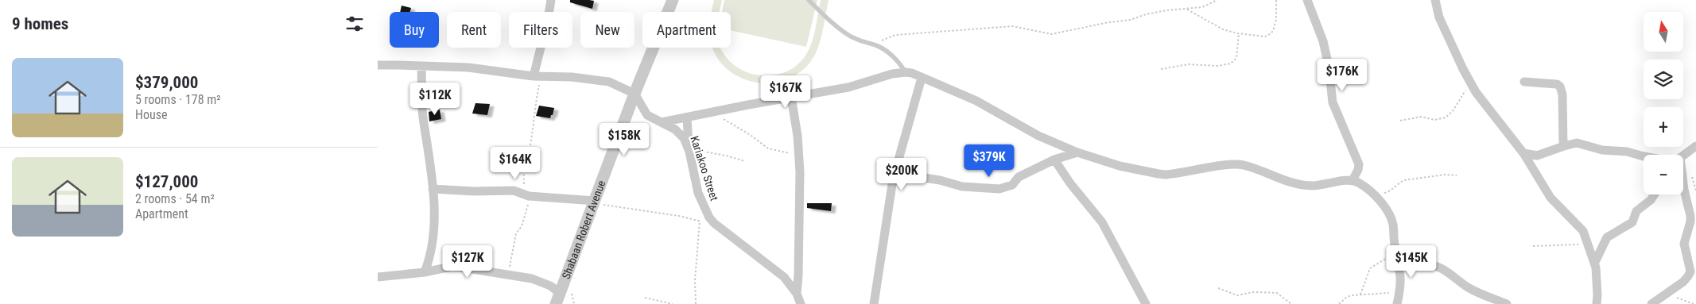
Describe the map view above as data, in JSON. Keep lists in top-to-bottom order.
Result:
{
  "streets": {
    "street": ["Kariakoo Street", "Shabaan Robert Avenue"]
  },
  "crossings": [
    ["Kariakoo Street", "Shabaan Robert Avenue"]
  ],
  "north": "top",
  "page": {
    "heading": "9 homes",
    "map_buttons": ["+", "−"],
    "chip": [
      "Buy",
      "Rent",
      "Filters",
      "New",
      "Apartment"
    ],
    "list": [
      {
        "name": "$379,000",
        "note": "5 rooms · 178 m² · House"
      },
      {
        "name": "$127,000",
        "note": "2 rooms · 54 m² · Apartment"
      }
    ],
    "price": [
      "$176K",
      "$167K",
      "$112K",
      "$158K",
      "$379K",
      "$164K",
      "$200K",
      "$127K",
      "$145K"
    ]
  }
}
